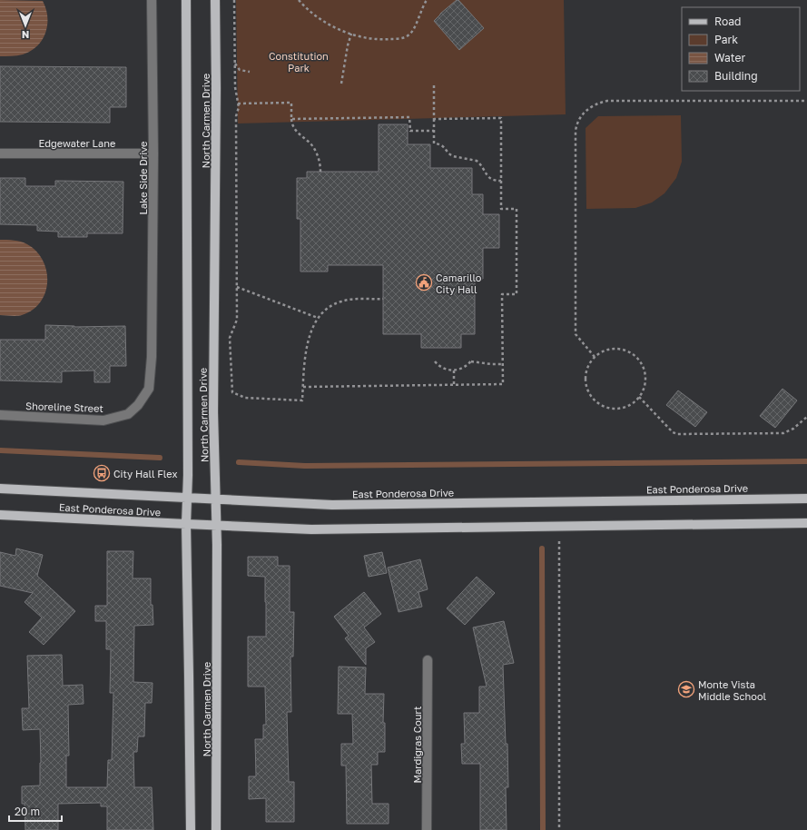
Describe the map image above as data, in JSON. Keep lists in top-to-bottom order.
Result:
{
  "streets": {
    "main road": ["North Carmen Drive", "East Ponderosa Drive"],
    "street": [
      "Edgewater Lane",
      "Lake Side Drive",
      "Shoreline Street",
      "Mardigras Court"
    ]
  },
  "crossings": [
    ["North Carmen Drive", "East Ponderosa Drive"],
    ["Edgewater Lane", "Lake Side Drive"],
    ["Lake Side Drive", "Shoreline Street"]
  ],
  "parks": ["Constitution Park"],
  "places": {
    "public building": ["Camarillo City Hall"],
    "bus stop": ["City Hall Flex"],
    "school or university": ["Monte Vista Middle School"]
  },
  "legend": [
    "Road",
    "Park",
    "Water",
    "Building"
  ],
  "scale_bar": "20 m",
  "north": "bottom"
}
